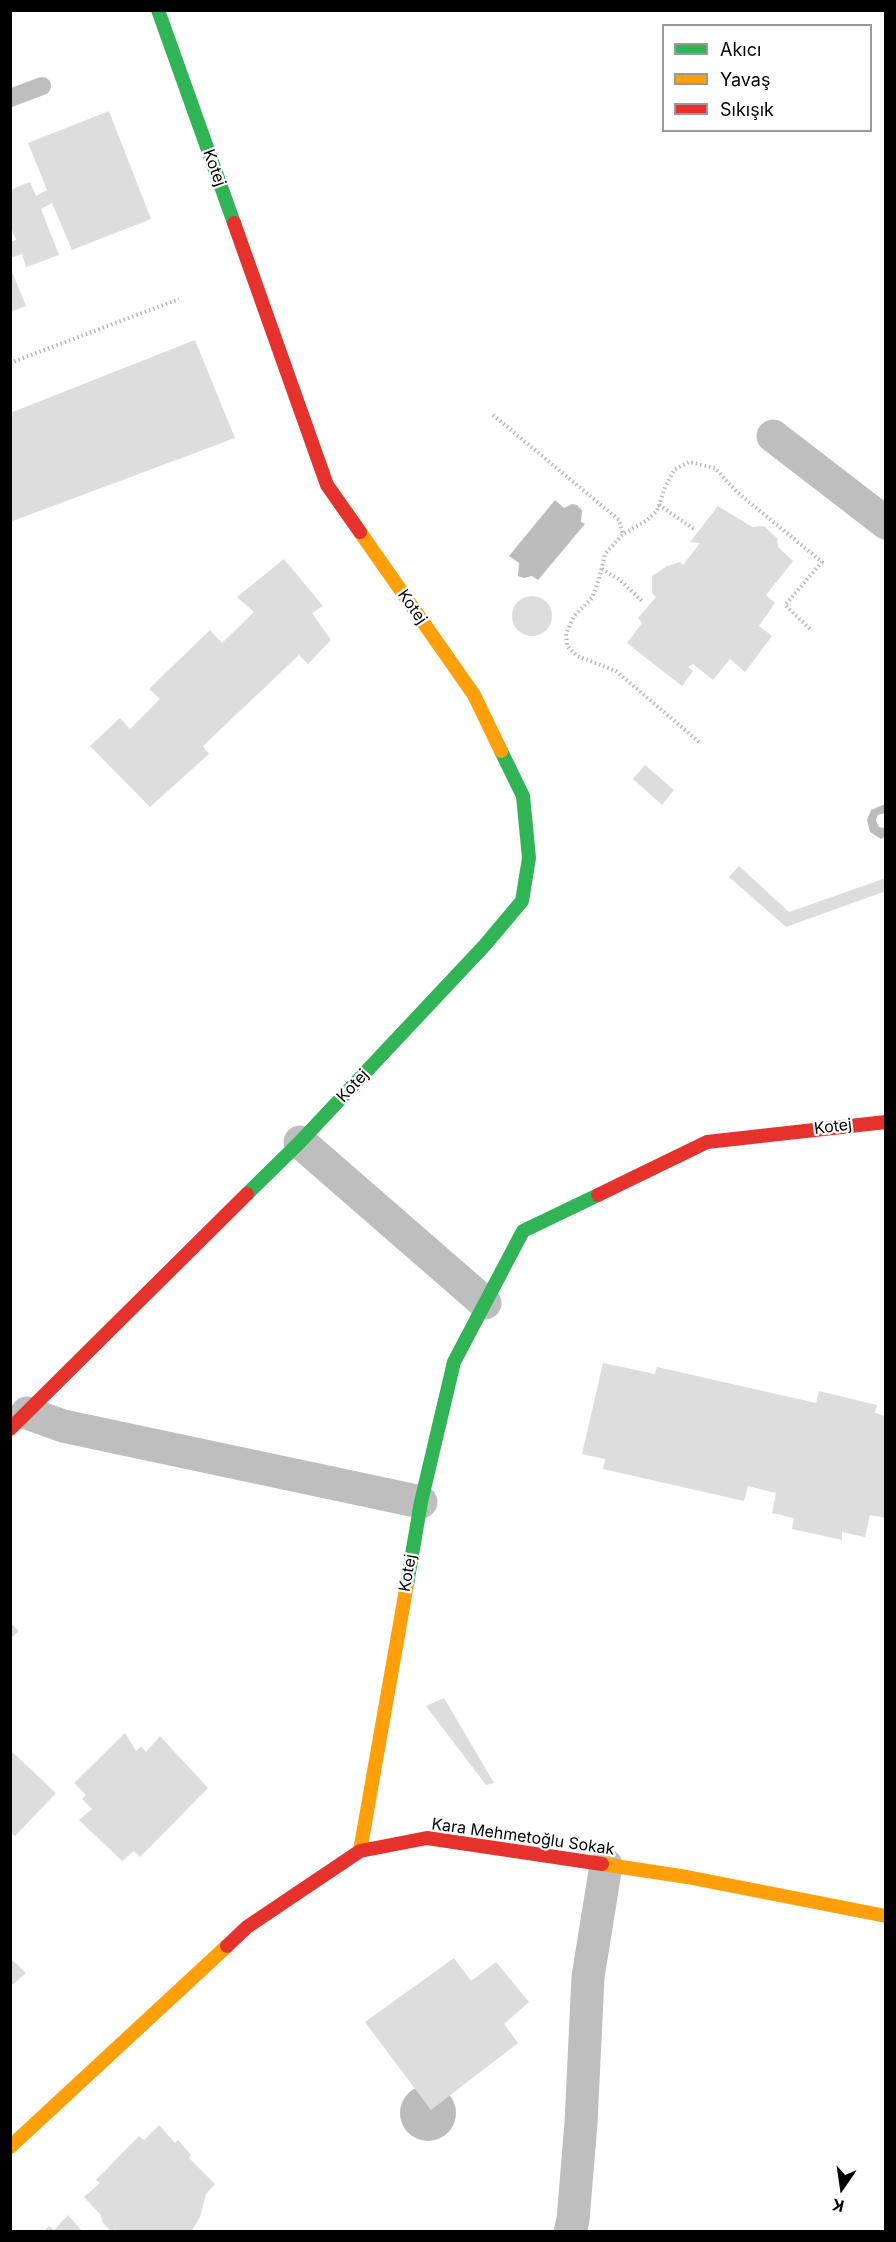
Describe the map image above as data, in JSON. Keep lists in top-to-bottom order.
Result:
{
  "streets": {
    "street": ["Kotej", "Kara Mehmetoğlu Sokak"]
  },
  "crossings": [
    ["Kotej", "Kara Mehmetoğlu Sokak"]
  ],
  "legend": ["Akıcı", "Yavaş", "Sıkışık"],
  "north": "bottom"
}
